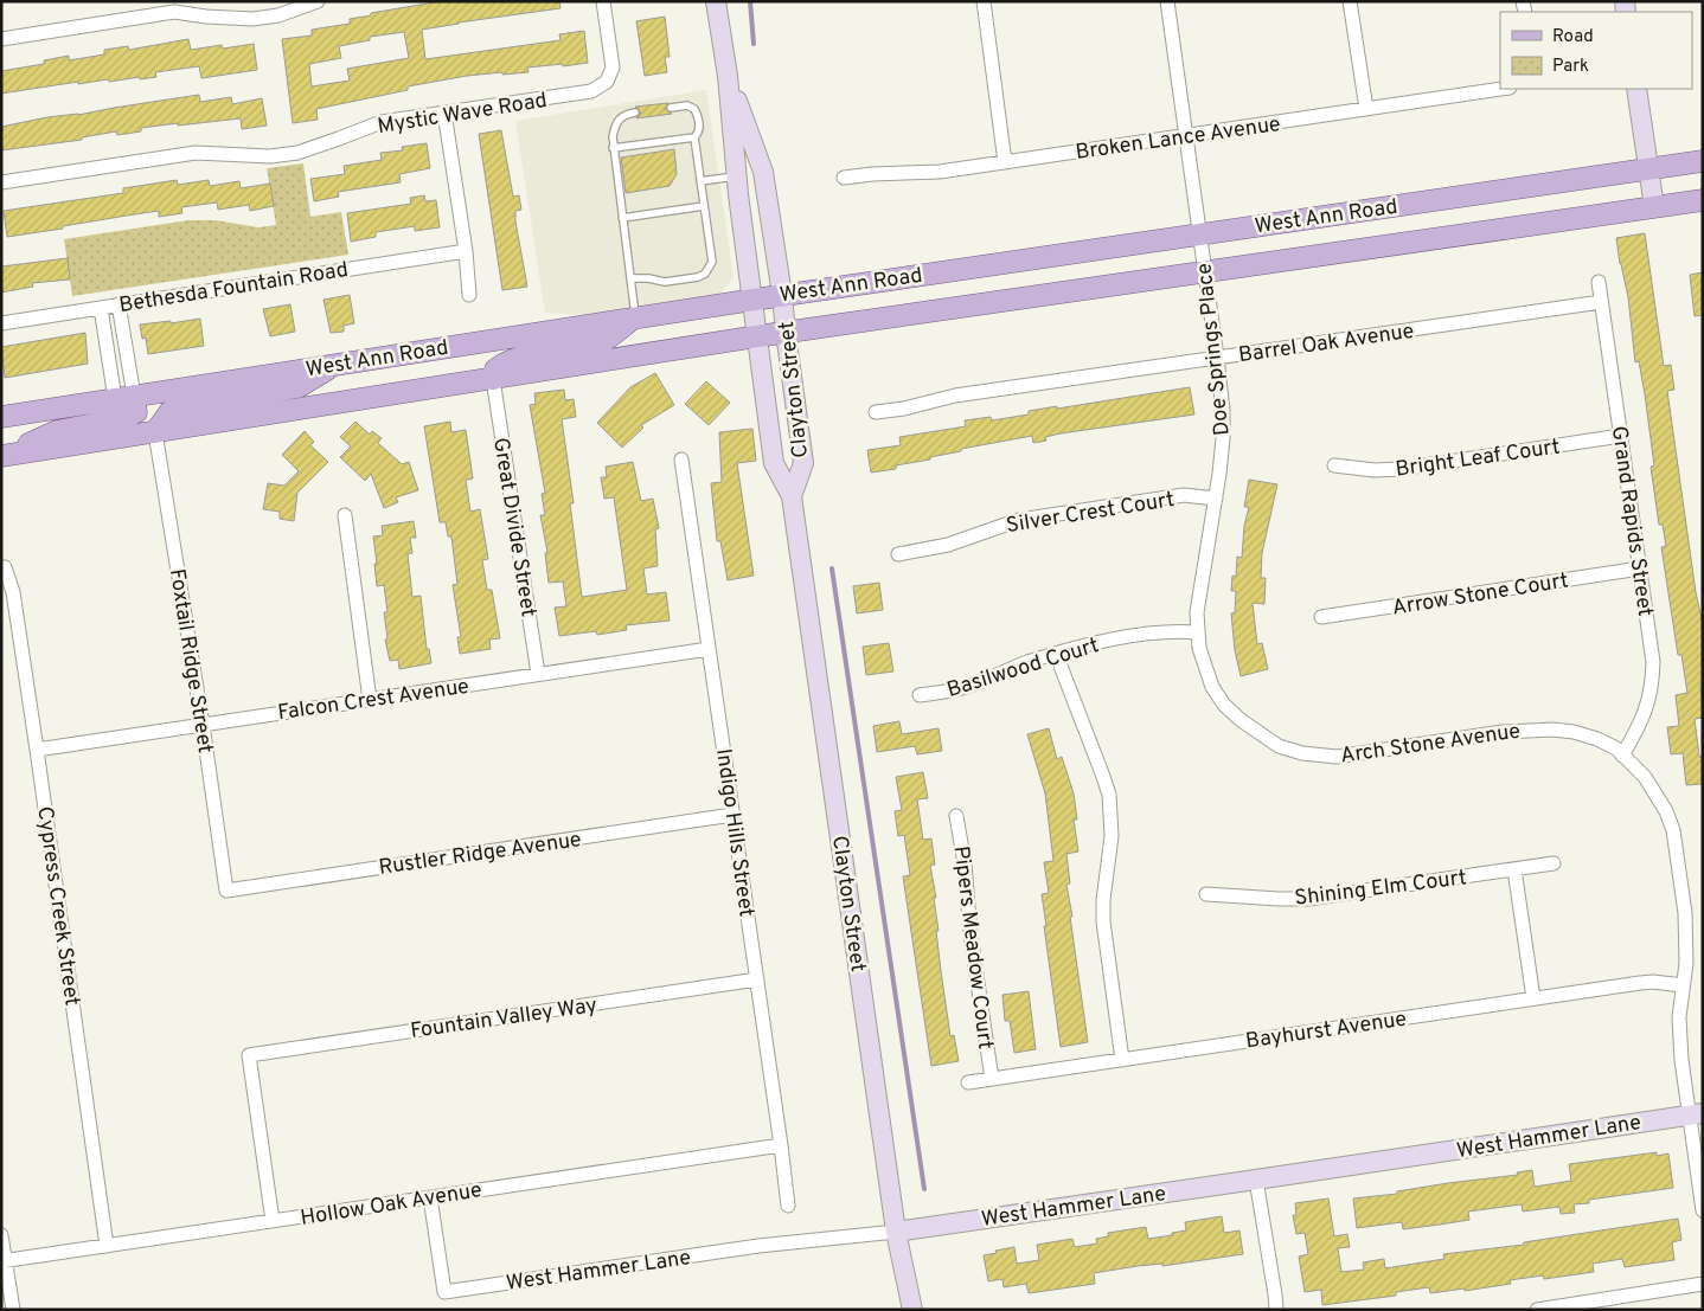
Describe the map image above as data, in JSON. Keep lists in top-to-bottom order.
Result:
{
  "streets": {
    "main road": ["West Ann Road"],
    "street": [
      "Mystic Wave Road",
      "Broken Lance Avenue",
      "Bethesda Fountain Road",
      "Barrel Oak Avenue",
      "Doe Springs Place",
      "Clayton Street",
      "Bright Leaf Court",
      "Silver Crest Court",
      "Grand Rapids Street",
      "Great Divide Street",
      "Arrow Stone Court",
      "Foxtail Ridge Street",
      "Basilwood Court",
      "Falcon Crest Avenue",
      "Arch Stone Avenue",
      "Indigo Hills Street",
      "Rustler Ridge Avenue",
      "Shining Elm Court",
      "Cypress Creek Street",
      "Pipers Meadow Court",
      "Fountain Valley Way",
      "Bayhurst Avenue",
      "West Hammer Lane",
      "Hollow Oak Avenue"
    ]
  },
  "crossings": [
    ["Broken Lance Avenue", "Doe Springs Place"],
    ["West Ann Road", "Doe Springs Place"],
    ["West Ann Road", "Clayton Street"],
    ["West Ann Road", "Great Divide Street"],
    ["West Ann Road", "Foxtail Ridge Street"],
    ["Barrel Oak Avenue", "Doe Springs Place"],
    ["Barrel Oak Avenue", "Grand Rapids Street"],
    ["Doe Springs Place", "Silver Crest Court"],
    ["Doe Springs Place", "Basilwood Court"],
    ["Doe Springs Place", "Arch Stone Avenue"],
    ["Clayton Street", "West Hammer Lane"],
    ["Bright Leaf Court", "Grand Rapids Street"],
    ["Grand Rapids Street", "Arrow Stone Court"],
    ["Grand Rapids Street", "Arch Stone Avenue"],
    ["Great Divide Street", "Falcon Crest Avenue"],
    ["Foxtail Ridge Street", "Falcon Crest Avenue"],
    ["Foxtail Ridge Street", "Rustler Ridge Avenue"],
    ["Falcon Crest Avenue", "Indigo Hills Street"],
    ["Falcon Crest Avenue", "Cypress Creek Street"],
    ["Arch Stone Avenue", "Bayhurst Avenue"],
    ["Arch Stone Avenue", "West Hammer Lane"],
    ["Indigo Hills Street", "Rustler Ridge Avenue"],
    ["Indigo Hills Street", "Fountain Valley Way"],
    ["Indigo Hills Street", "Hollow Oak Avenue"],
    ["Cypress Creek Street", "Hollow Oak Avenue"],
    ["Pipers Meadow Court", "Bayhurst Avenue"],
    ["Fountain Valley Way", "Hollow Oak Avenue"],
    ["West Hammer Lane", "Hollow Oak Avenue"]
  ],
  "legend": ["Road", "Park"]
}
